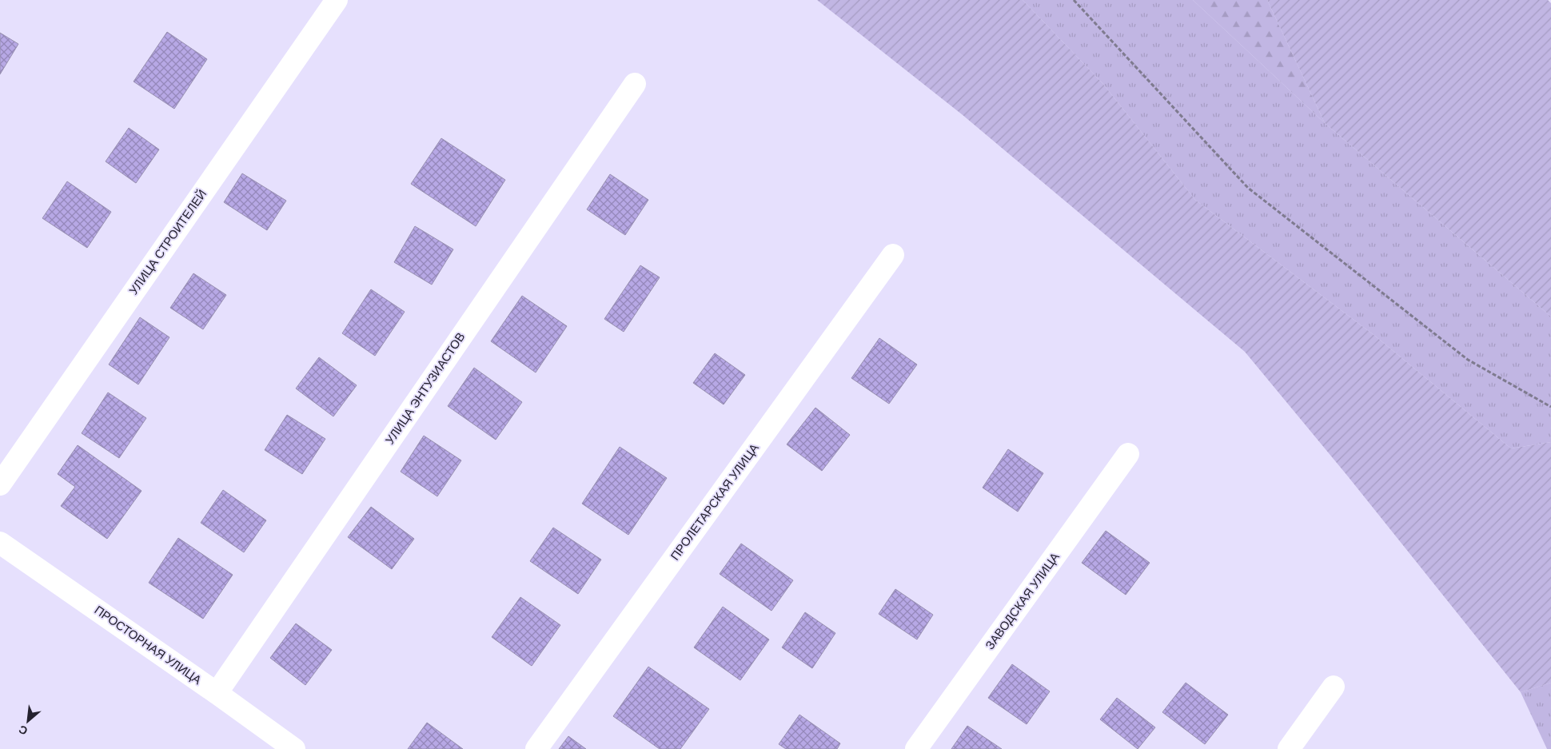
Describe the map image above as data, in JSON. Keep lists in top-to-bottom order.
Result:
{
  "streets": {
    "street": [
      "УЛИЦА СТРОИТЕЛЕЙ",
      "УЛИЦА ЭНТУЗИАСТОВ",
      "ПРОЛЕТАРСКАЯ УЛИЦА",
      "ЗАВОДСКАЯ УЛИЦА",
      "ПРОСТОРНАЯ УЛИЦА"
    ]
  },
  "crossings": [
    ["УЛИЦА ЭНТУЗИАСТОВ", "ПРОСТОРНАЯ УЛИЦА"]
  ],
  "north": "bottom left"
}
